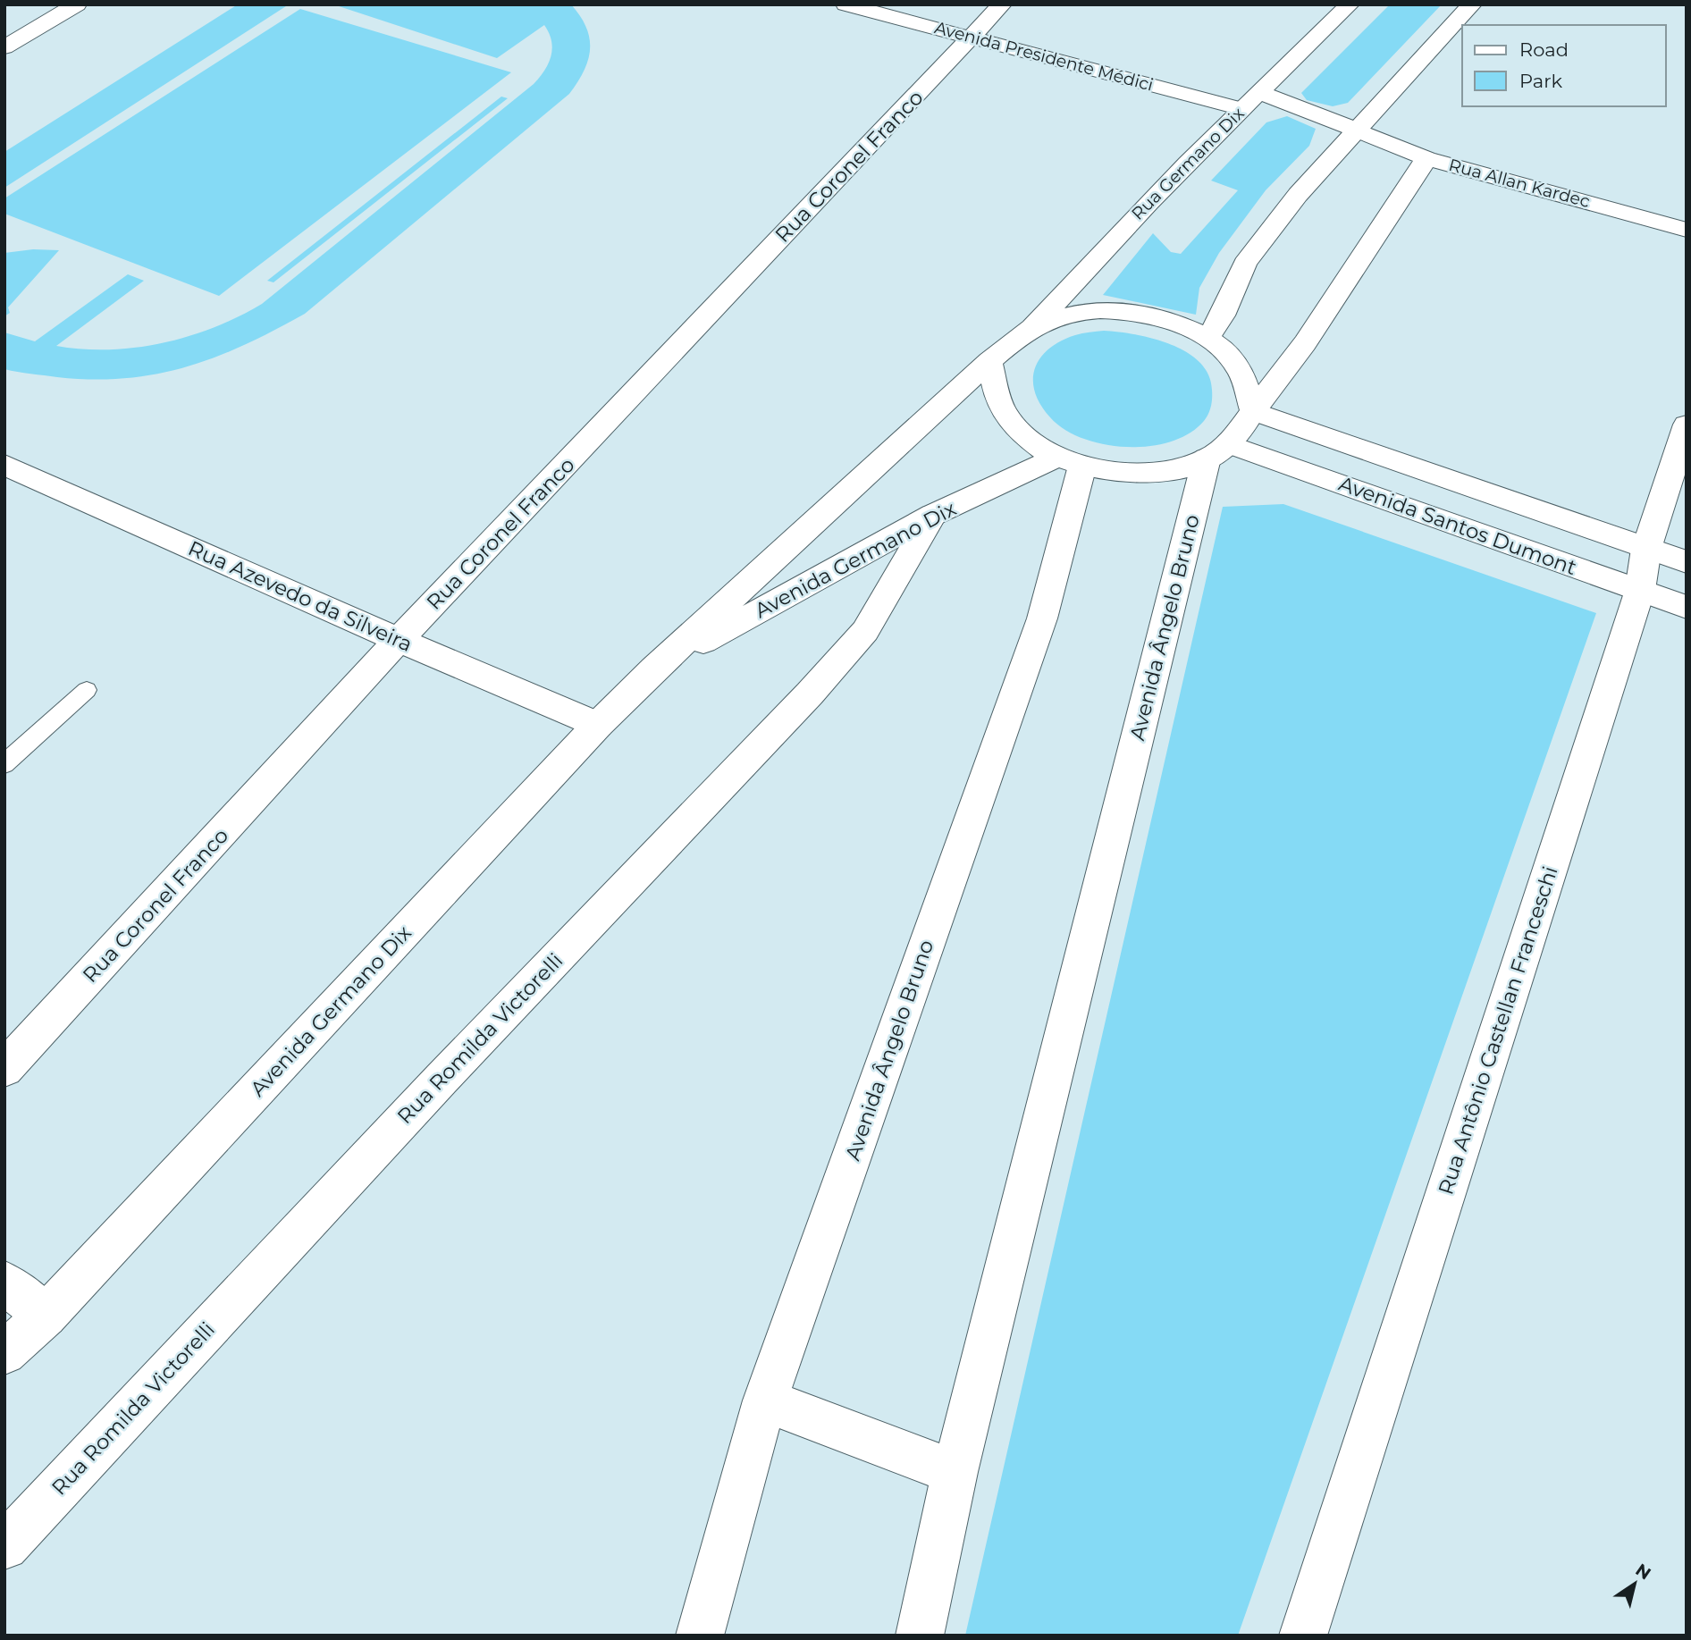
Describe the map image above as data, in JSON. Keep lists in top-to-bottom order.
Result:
{
  "streets": {
    "street": [
      "Avenida Presidente Médici",
      "Rua Germano Dix",
      "Rua Coronel Franco",
      "Rua Allan Kardec",
      "Avenida Santos Dumont",
      "Avenida Germano Dix",
      "Rua Azevedo da Silveira",
      "Avenida Ângelo Bruno",
      "Rua Antônio Castellan Franceschi",
      "Rua Romilda Victorelli"
    ]
  },
  "crossings": [
    ["Avenida Presidente Médici", "Rua Germano Dix"],
    ["Avenida Presidente Médici", "Rua Coronel Franco"],
    ["Rua Germano Dix", "Rua Allan Kardec"],
    ["Rua Germano Dix", "Avenida Santos Dumont"],
    ["Rua Germano Dix", "Avenida Germano Dix"],
    ["Rua Germano Dix", "Avenida Ângelo Bruno"],
    ["Rua Coronel Franco", "Rua Azevedo da Silveira"],
    ["Avenida Santos Dumont", "Avenida Germano Dix"],
    ["Avenida Santos Dumont", "Avenida Ângelo Bruno"],
    ["Avenida Santos Dumont", "Rua Antônio Castellan Franceschi"],
    ["Avenida Germano Dix", "Rua Azevedo da Silveira"],
    ["Avenida Germano Dix", "Avenida Ângelo Bruno"],
    ["Avenida Germano Dix", "Rua Romilda Victorelli"]
  ],
  "legend": ["Road", "Park"],
  "north": "top right"
}
